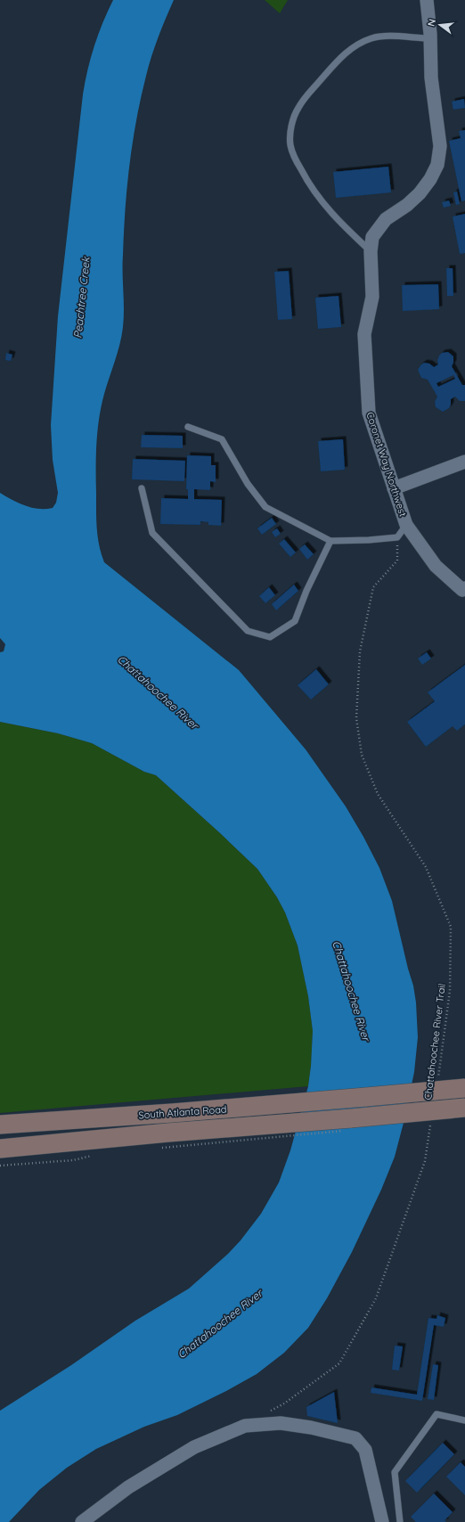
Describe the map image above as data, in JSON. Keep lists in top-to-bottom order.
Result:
{
  "streets": {
    "main road": ["South Atlanta Road"],
    "street": ["Coronet Way Northwest"],
    "path": ["Chattahoochee River Trail"]
  },
  "water": ["Peachtree Creek", "Chattahoochee River"],
  "north": "left"
}
